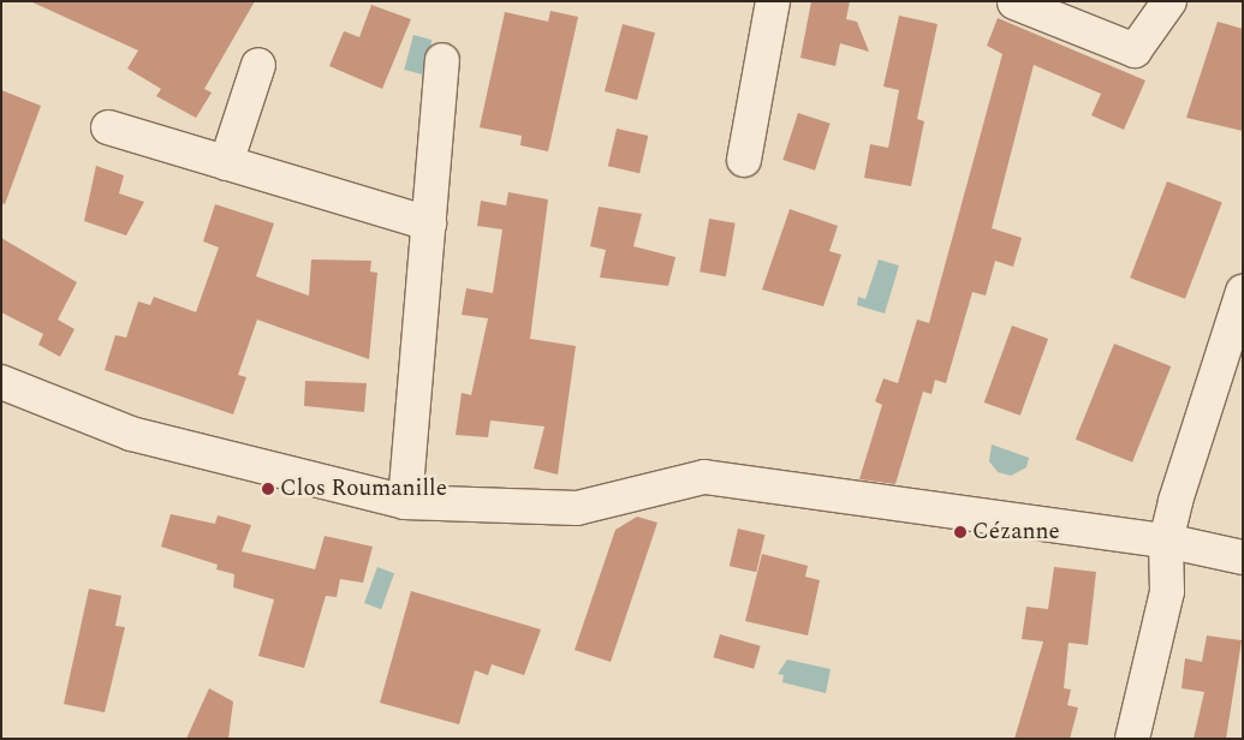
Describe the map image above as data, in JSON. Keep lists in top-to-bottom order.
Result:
{
  "places": ["Clos Roumanille", "Cézanne"]
}
